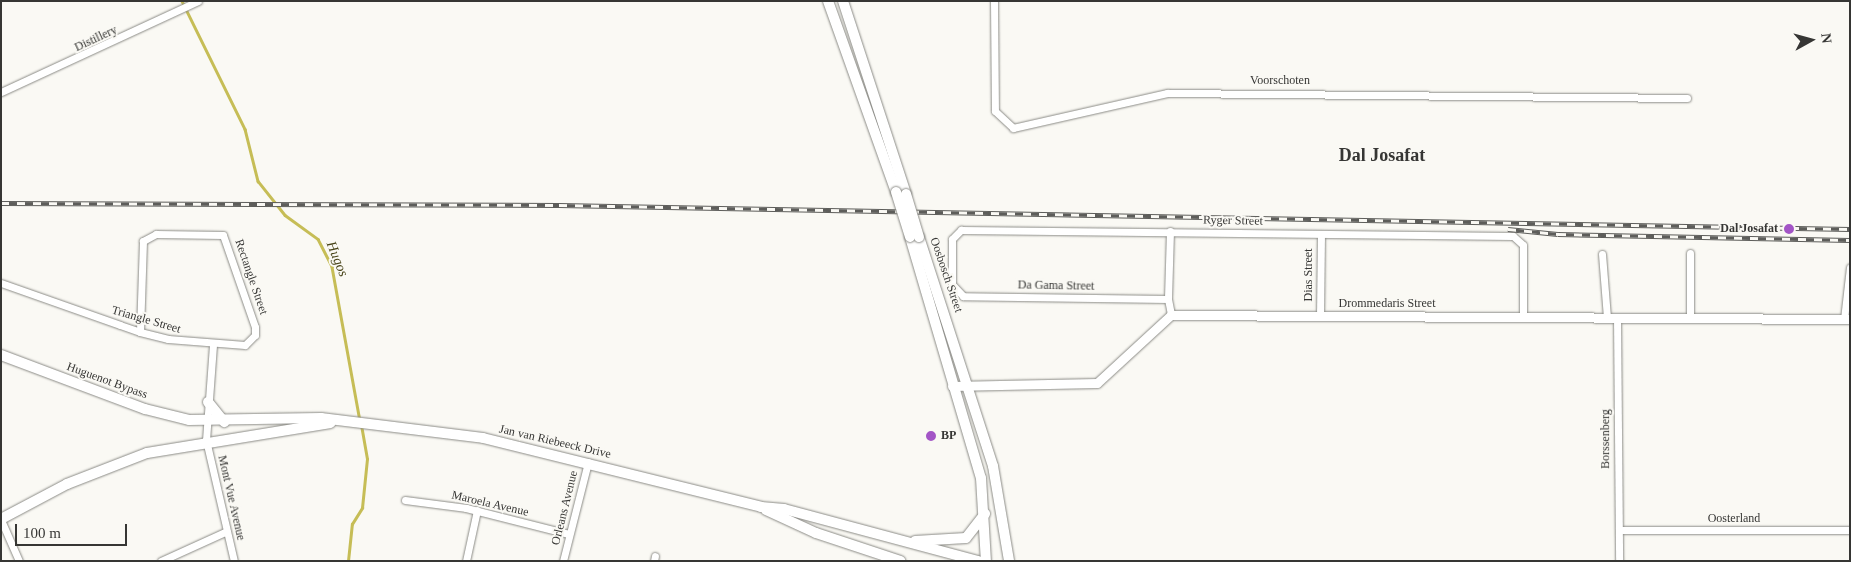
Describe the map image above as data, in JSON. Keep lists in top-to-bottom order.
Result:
{
  "streets": {
    "main road": ["Oosbosch Street", "Huguenot Bypass", "Jan van Riebeeck Drive"],
    "street": [
      "Distillery",
      "Voorschoten",
      "Ryger Street",
      "Dias Street",
      "Rectangle Street",
      "Da Gama Street",
      "Drommedaris Street",
      "Triangle Street",
      "Borssenberg",
      "Mont Vue Avenue",
      "Maroela Avenue",
      "Orleans Avenue",
      "Oosterland"
    ]
  },
  "crossings": [
    ["Ryger Street", "Dias Street"],
    ["Ryger Street", "Da Gama Street"],
    ["Ryger Street", "Drommedaris Street"],
    ["Dias Street", "Drommedaris Street"],
    ["Rectangle Street", "Triangle Street"],
    ["Drommedaris Street", "Borssenberg"],
    ["Huguenot Bypass", "Jan van Riebeeck Drive"],
    ["Huguenot Bypass", "Mont Vue Avenue"],
    ["Borssenberg", "Oosterland"],
    ["Jan van Riebeeck Drive", "Mont Vue Avenue"],
    ["Jan van Riebeeck Drive", "Orleans Avenue"],
    ["Maroela Avenue", "Orleans Avenue"]
  ],
  "districts": ["Dal Josafat"],
  "water": ["Hugos"],
  "places": ["Dal Josafat", "BP"],
  "scale_bar": "100 m",
  "north": "right"
}
